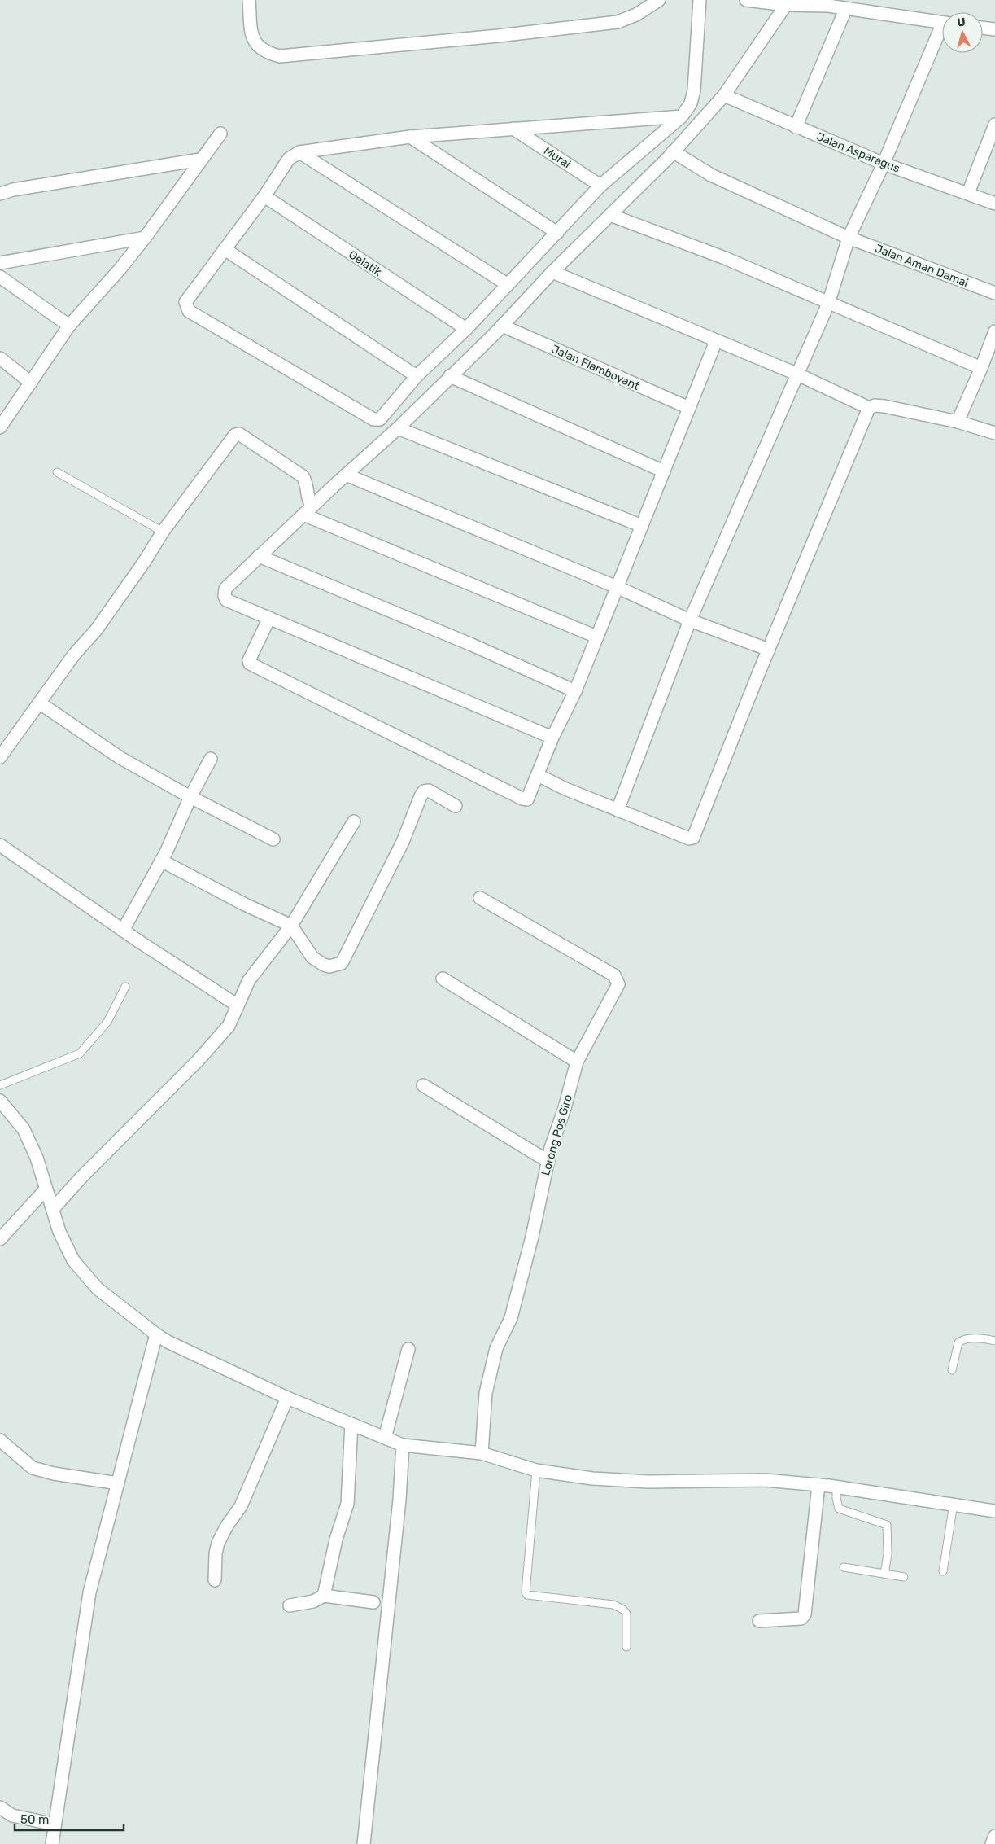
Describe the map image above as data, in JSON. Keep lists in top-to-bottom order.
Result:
{
  "streets": {
    "street": [
      "Jalan Asparagus",
      "Murai",
      "Gelatik",
      "Jalan Aman Damai",
      "Jalan Flamboyant",
      "Lorong Pos Giro"
    ]
  },
  "scale_bar": "50 m",
  "north": "top"
}
